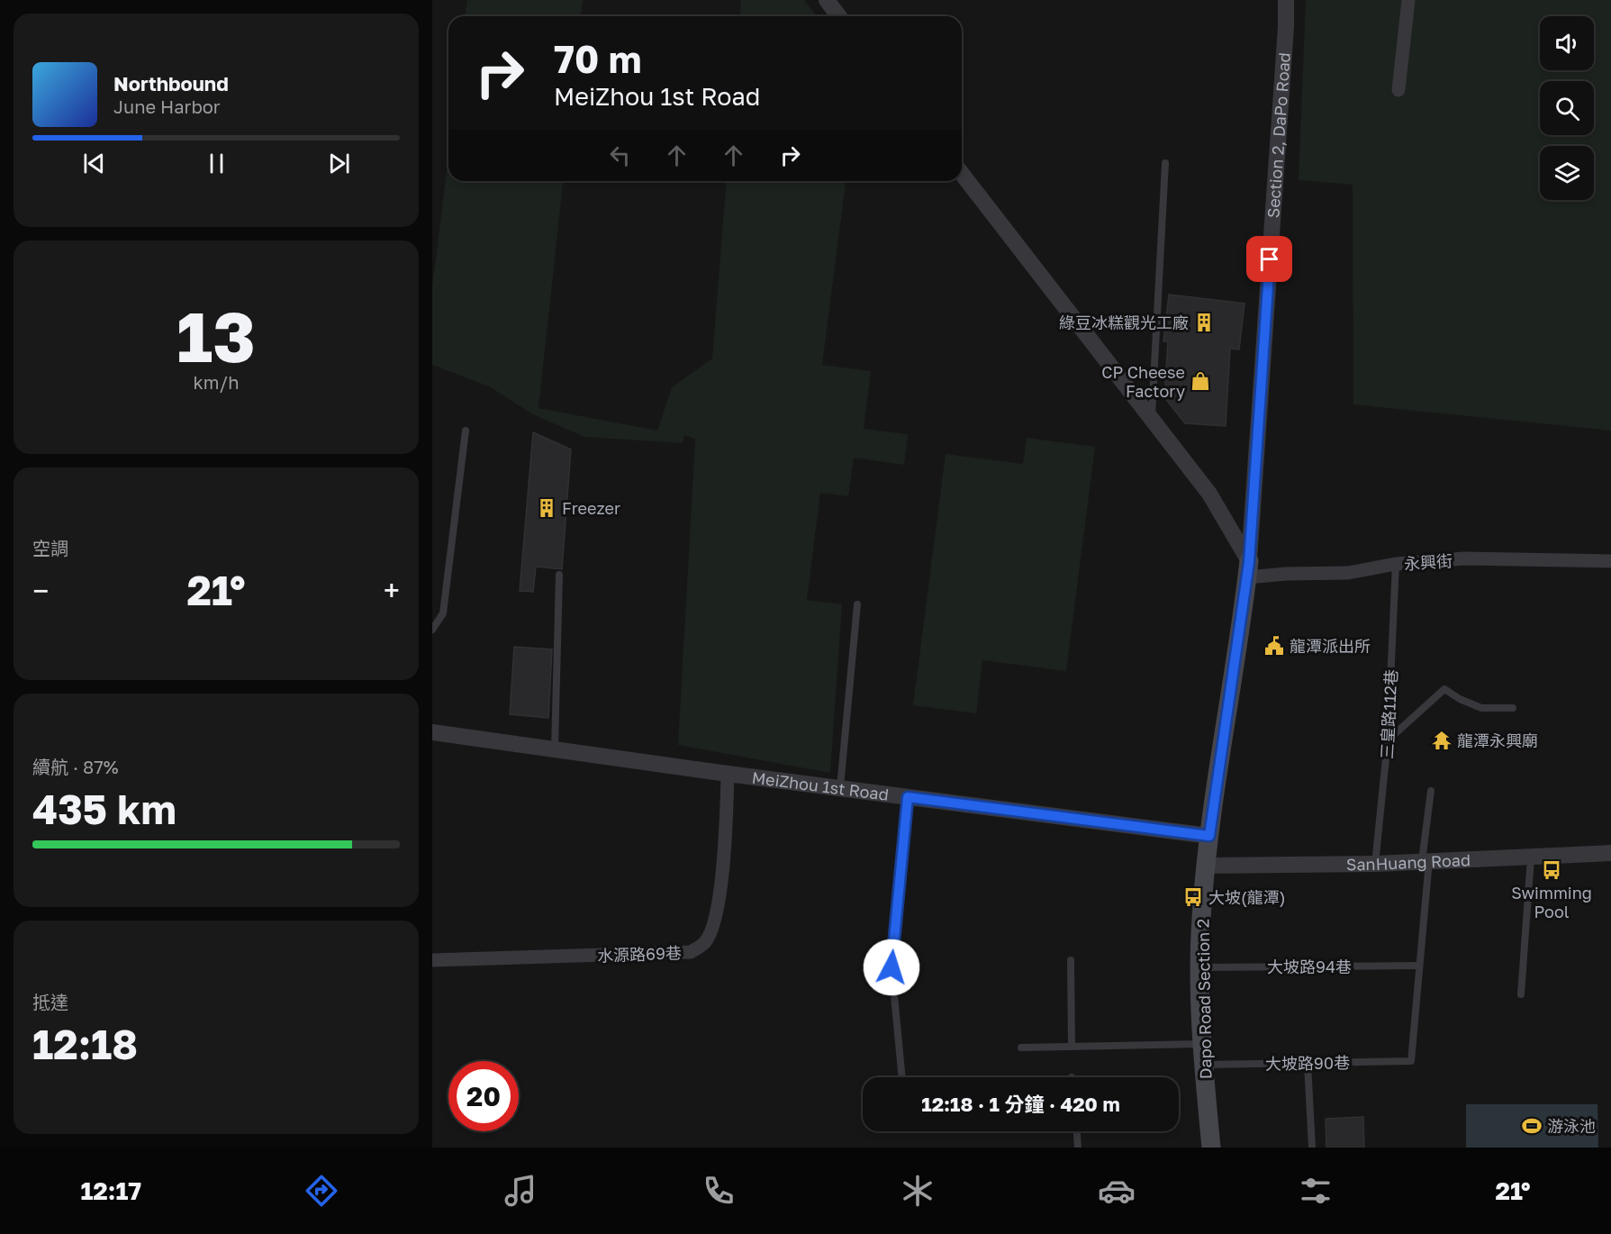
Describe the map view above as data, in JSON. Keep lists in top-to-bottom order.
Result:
{
  "streets": {
    "main road": ["Dapo Road Section 2"],
    "street": [
      "Section 2, DaPo Road",
      "永興街",
      "MeiZhou 1st Road",
      "SanHuang Road",
      "水源路69巷"
    ],
    "lane": ["三皇路112巷", "大坡路94巷", "大坡路90巷"]
  },
  "crossings": [
    ["Section 2, DaPo Road", "永興街"],
    ["Section 2, DaPo Road", "Dapo Road Section 2"],
    ["永興街", "三皇路112巷"],
    ["永興街", "Dapo Road Section 2"],
    ["三皇路112巷", "SanHuang Road"],
    ["MeiZhou 1st Road", "水源路69巷"],
    ["MeiZhou 1st Road", "Dapo Road Section 2"],
    ["SanHuang Road", "Dapo Road Section 2"],
    ["大坡路94巷", "Dapo Road Section 2"],
    ["大坡路94巷", "大坡路90巷"],
    ["Dapo Road Section 2", "大坡路90巷"]
  ],
  "places": {
    "building": ["綠豆冰糕觀光工廠", "Freezer"],
    "shop": ["CP Cheese Factory"],
    "public building": ["龍潭派出所"],
    "temple": ["龍潭永興廟"],
    "bus stop": ["Swimming Pool", "大坡(龍潭)"],
    "sports": ["游泳池"]
  },
  "page": {
    "turn": ["70 m", "MeiZhou 1st Road"],
    "song": ["Northbound", "June Harbor"],
    "tile": [
      ["13", "km/h"],
      "空調",
      ["續航 · 87%", "435 km"],
      ["抵達", "12:18"]
    ],
    "heat": ["−", "21°", "+"],
    "limit": "20",
    "trip": "12:18 · 1 分鐘 · 420 m",
    "tabs": ["12:17", "21°"]
  }
}
